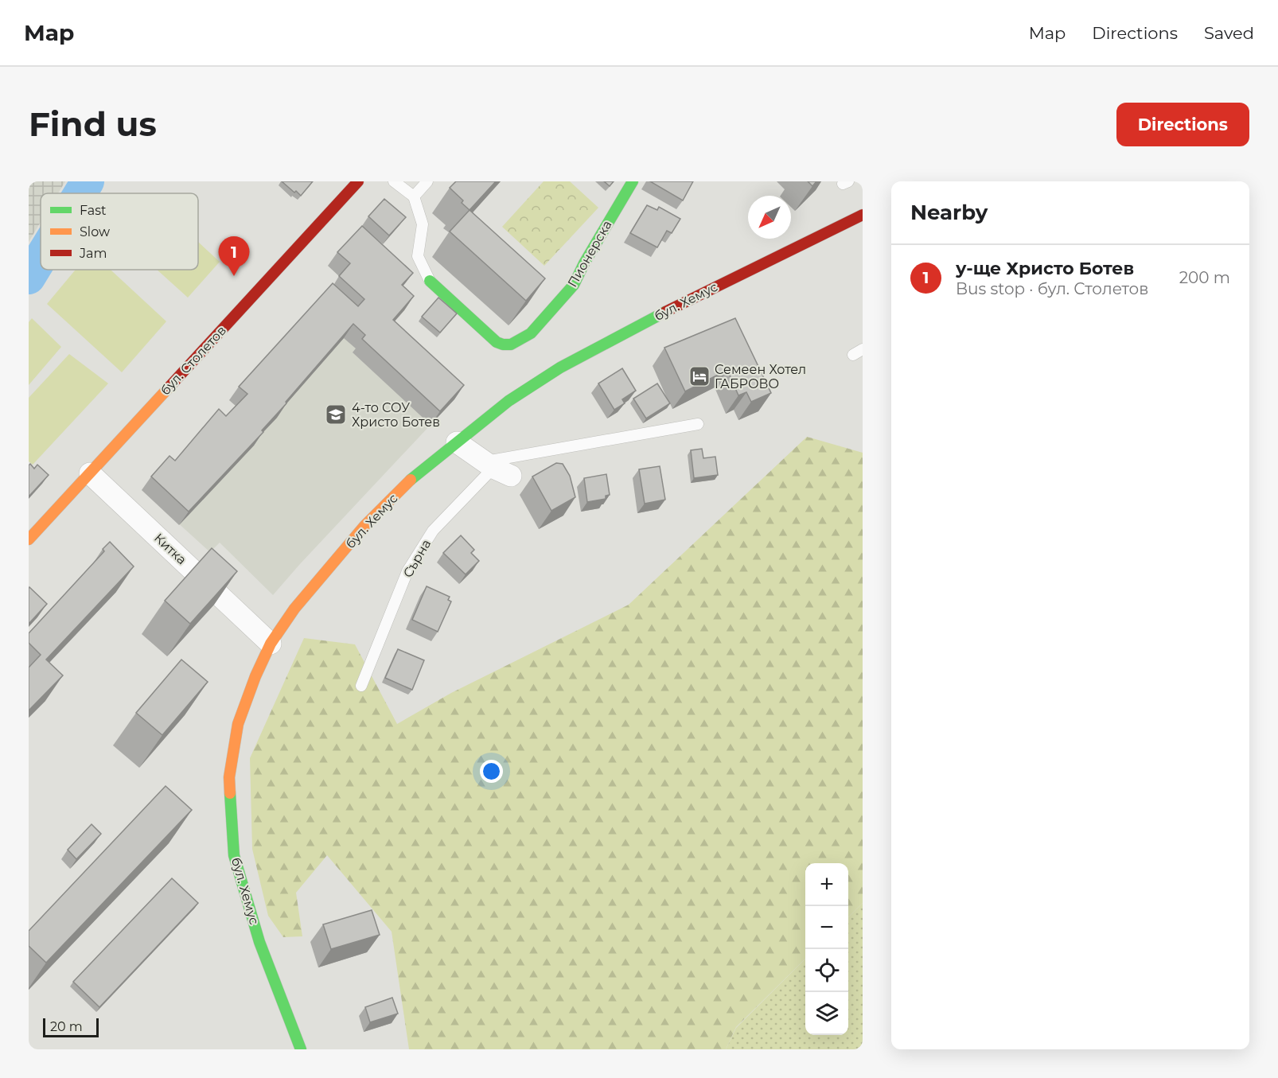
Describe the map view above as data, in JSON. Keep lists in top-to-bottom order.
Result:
{
  "streets": {
    "main road": ["Пионерска", "бул. Хемус", "бул. Столетов"],
    "street": ["Китка"],
    "lane": ["Сърна"]
  },
  "crossings": [
    ["бул. Хемус", "Китка"],
    ["бул. Столетов", "Китка"]
  ],
  "places": {
    "hotel": ["Семеен Хотел ГАБРОВО"],
    "school or university": ["4-то СОУ Христо Ботев"]
  },
  "legend": ["Fast", "Slow", "Jam"],
  "scale_bar": "20 m",
  "north": "bottom left",
  "page": {
    "header": "Map",
    "nav": ["Map", "Directions", "Saved"],
    "buttons": "Directions",
    "title": "Find us",
    "heading": "Nearby",
    "pins": "1",
    "list": [
      {
        "mark": "1",
        "name": "у-ще Христо Ботев",
        "note": "Bus stop · бул. Столетов",
        "value": "200 m"
      }
    ],
    "map_buttons": ["+", "−"],
    "scale": "20 m"
  }
}
